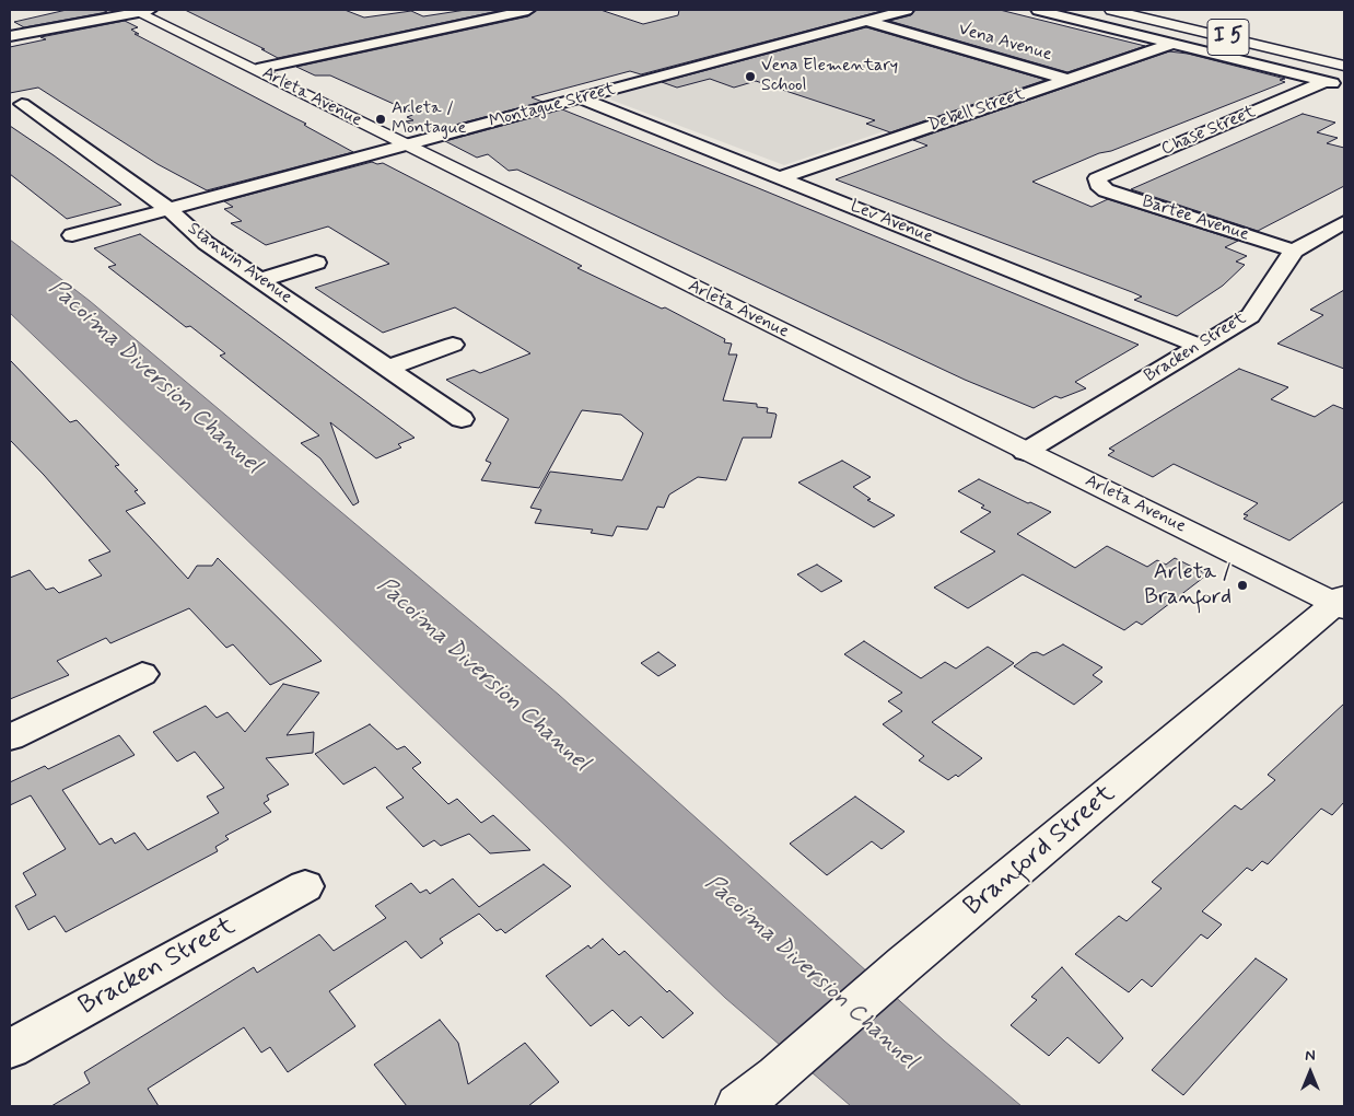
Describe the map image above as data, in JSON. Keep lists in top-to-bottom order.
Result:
{
  "streets": {
    "main road": ["I 5", "Arleta Avenue", "Branford Street"],
    "street": [
      "Vena Avenue",
      "Montague Street",
      "Debell Street",
      "Chase Street",
      "Bartee Avenue",
      "Lev Avenue",
      "Stanwin Avenue",
      "Bracken Street"
    ]
  },
  "crossings": [
    ["Vena Avenue", "Montague Street"],
    ["Vena Avenue", "Debell Street"],
    ["Arleta Avenue", "Montague Street"],
    ["Arleta Avenue", "Bracken Street"],
    ["Arleta Avenue", "Branford Street"],
    ["Montague Street", "Lev Avenue"],
    ["Montague Street", "Stanwin Avenue"],
    ["Debell Street", "Lev Avenue"],
    ["Chase Street", "Bartee Avenue"],
    ["Bartee Avenue", "Bracken Street"],
    ["Lev Avenue", "Bracken Street"]
  ],
  "water": ["Pacoima Diversion Channel"],
  "places": ["Vena Elementary School", "Arleta / Montague", "Arleta / Branford"],
  "north": "top"
}
